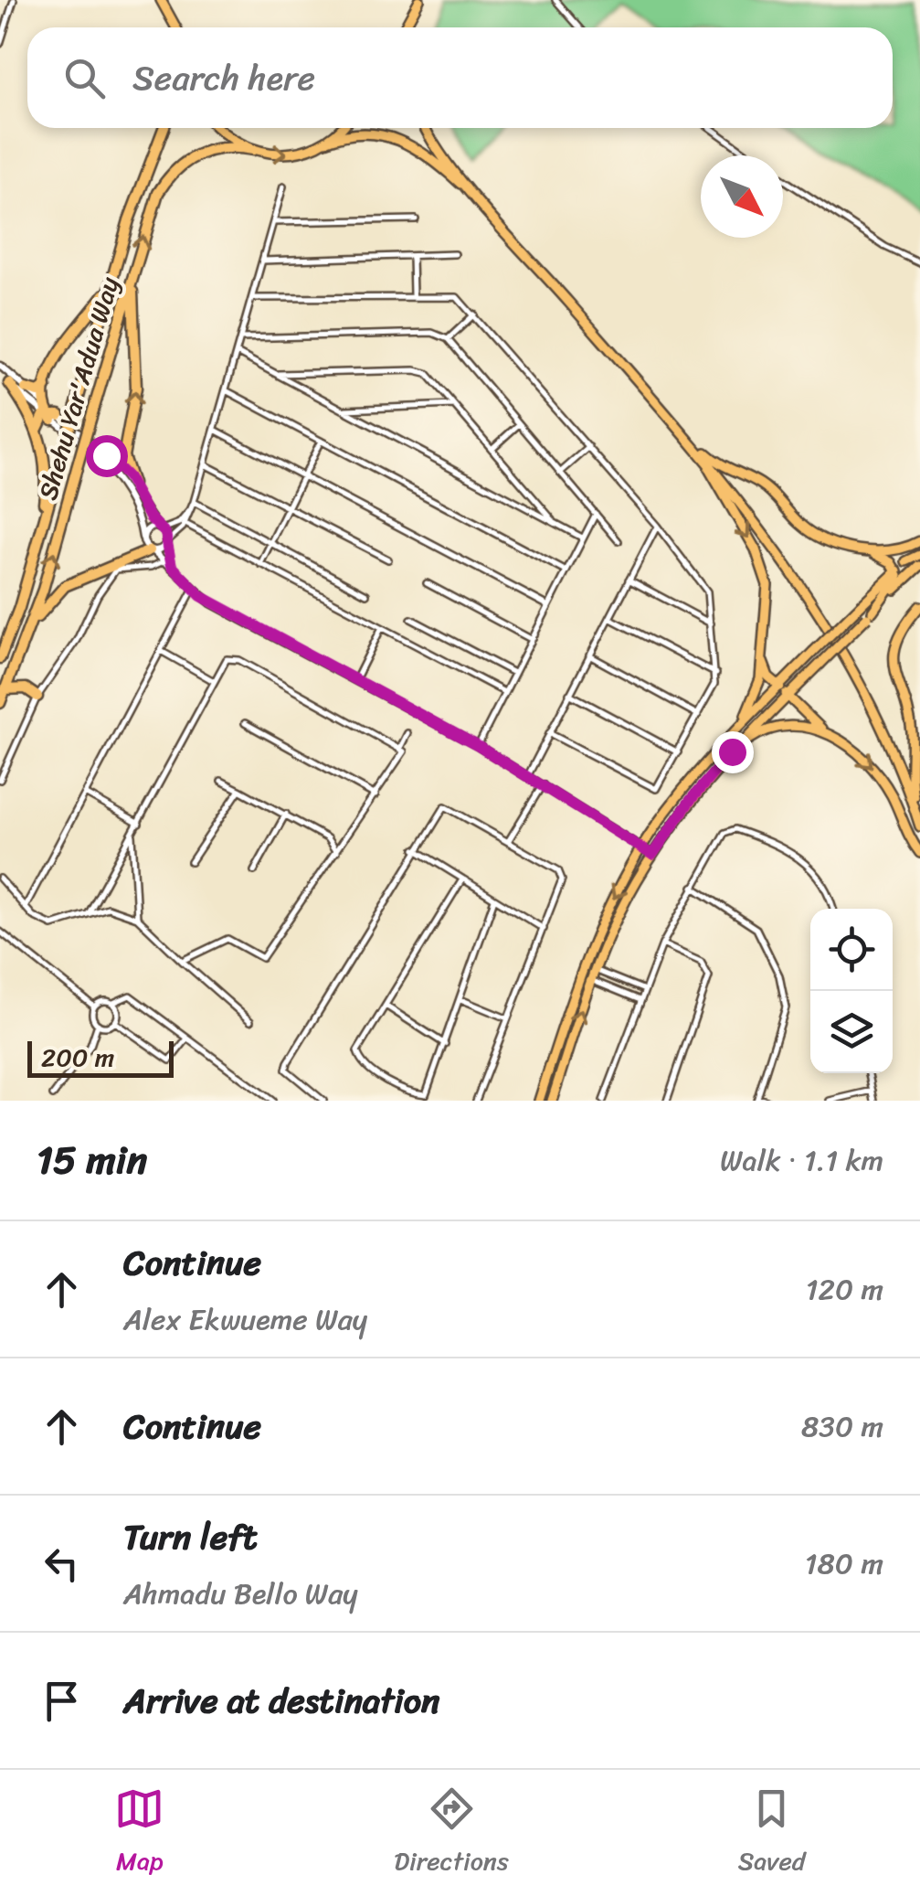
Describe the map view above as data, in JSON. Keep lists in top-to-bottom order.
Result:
{
  "streets": {
    "highway": ["Shehu Yar'Adua Way"]
  },
  "scale_bar": "200 m",
  "north": "bottom right",
  "page": {
    "search": "Search here",
    "scale": "200 m",
    "heading": ["15 min", "Walk · 1.1 km"],
    "list": [
      ["Continue", "Alex Ekwueme Way", "120 m"],
      ["Continue", "830 m"],
      ["Turn left", "Ahmadu Bello Way", "180 m"],
      "Arrive at destination"
    ],
    "nav": ["Map", "Directions", "Saved"]
  }
}
